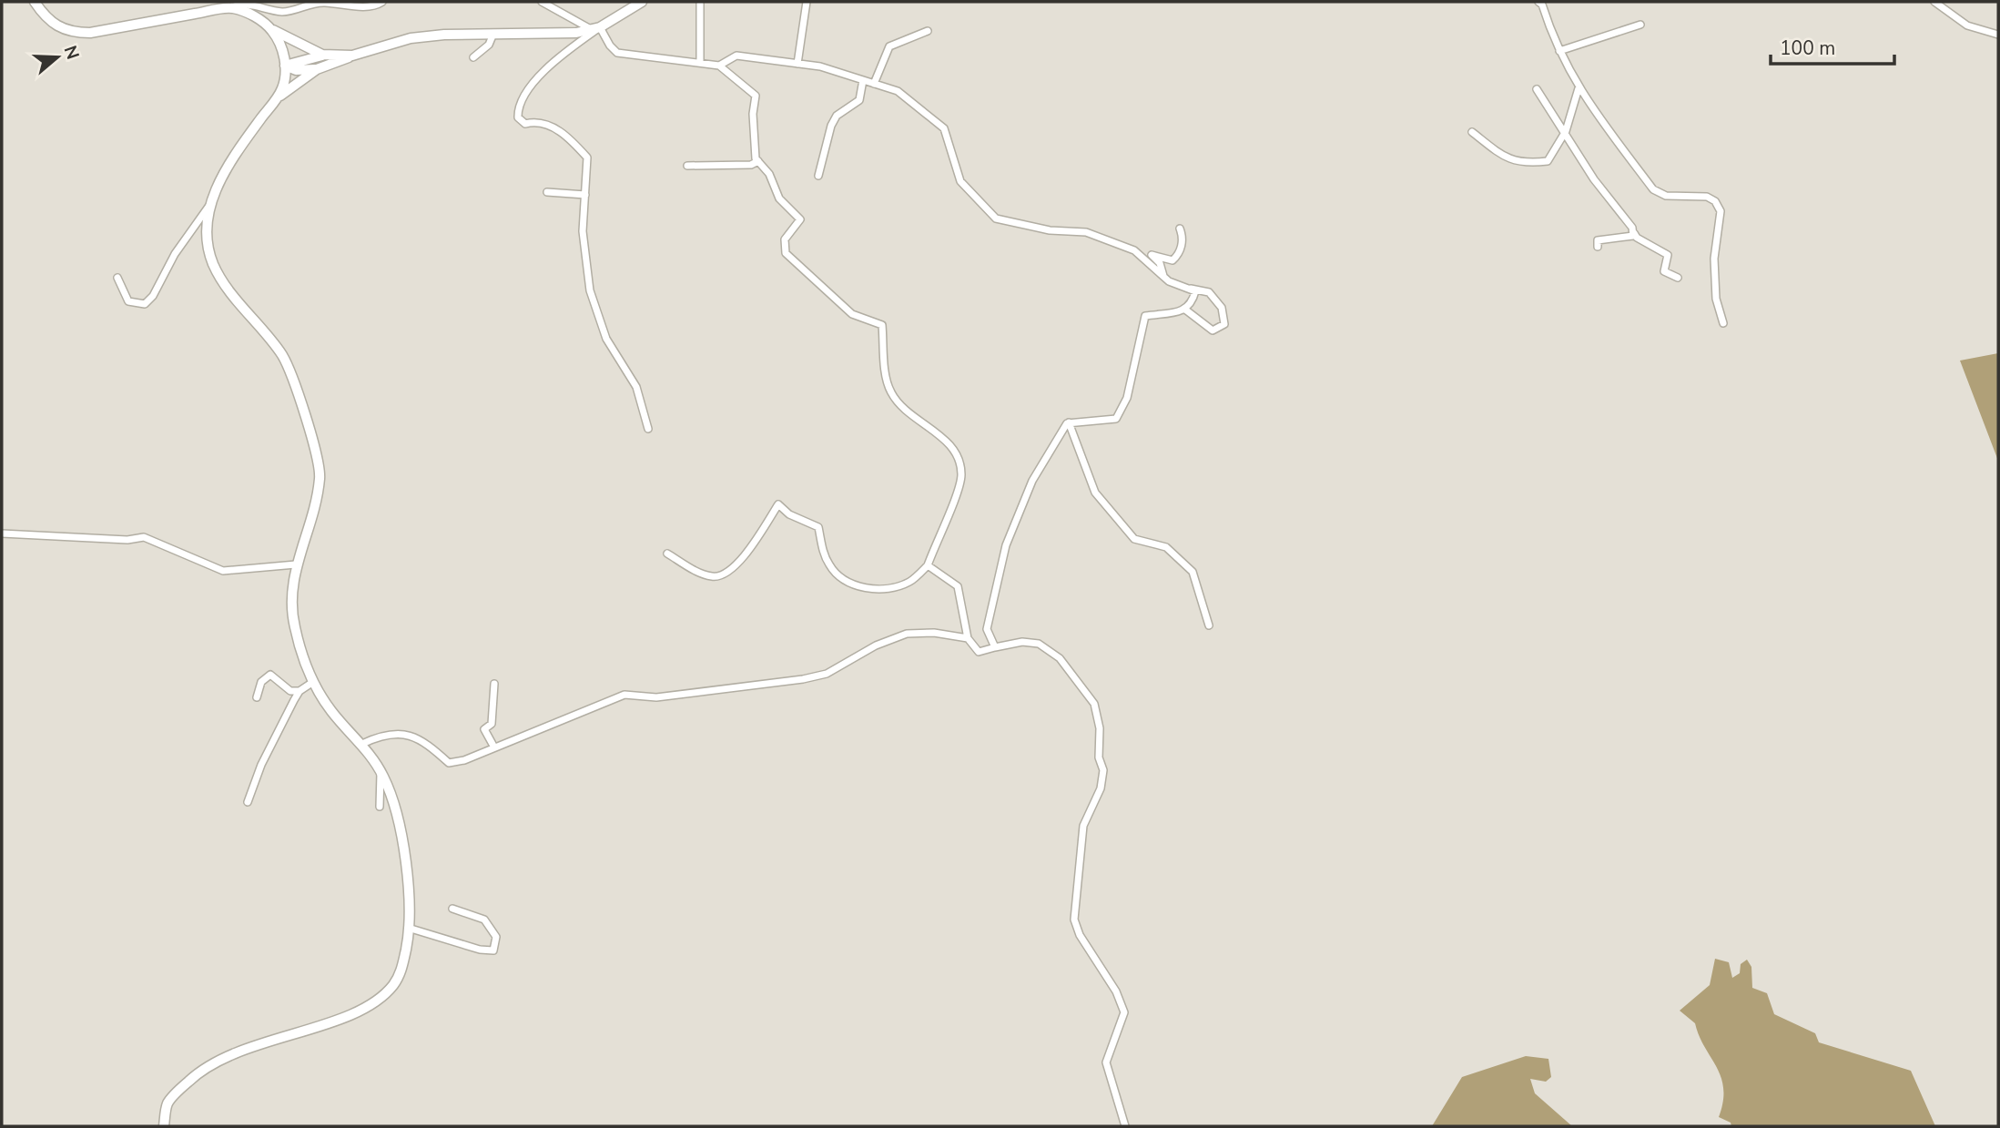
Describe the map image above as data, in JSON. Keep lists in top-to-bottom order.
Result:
{
  "scale_bar": "100 m",
  "north": "right"
}
